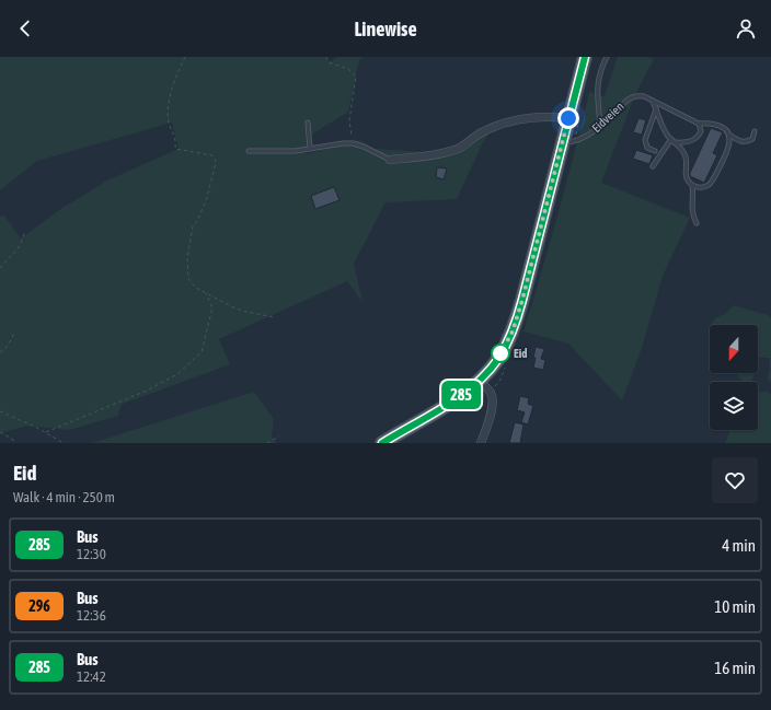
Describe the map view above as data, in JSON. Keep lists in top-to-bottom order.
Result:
{
  "streets": {
    "lane": ["Eidveien"]
  },
  "places": ["Eid"],
  "lines": ["bus line 285"],
  "north": "bottom",
  "page": {
    "header": "Linewise",
    "on_map": "285",
    "heading": ["Eid", "Walk · 4 min · 250 m"],
    "list": [
      {
        "mark": "285",
        "name": "Bus",
        "note": "12:30",
        "value": "4 min"
      },
      {
        "mark": "296",
        "name": "Bus",
        "note": "12:36",
        "value": "10 min"
      },
      {
        "mark": "285",
        "name": "Bus",
        "note": "12:42",
        "value": "16 min"
      }
    ]
  }
}
